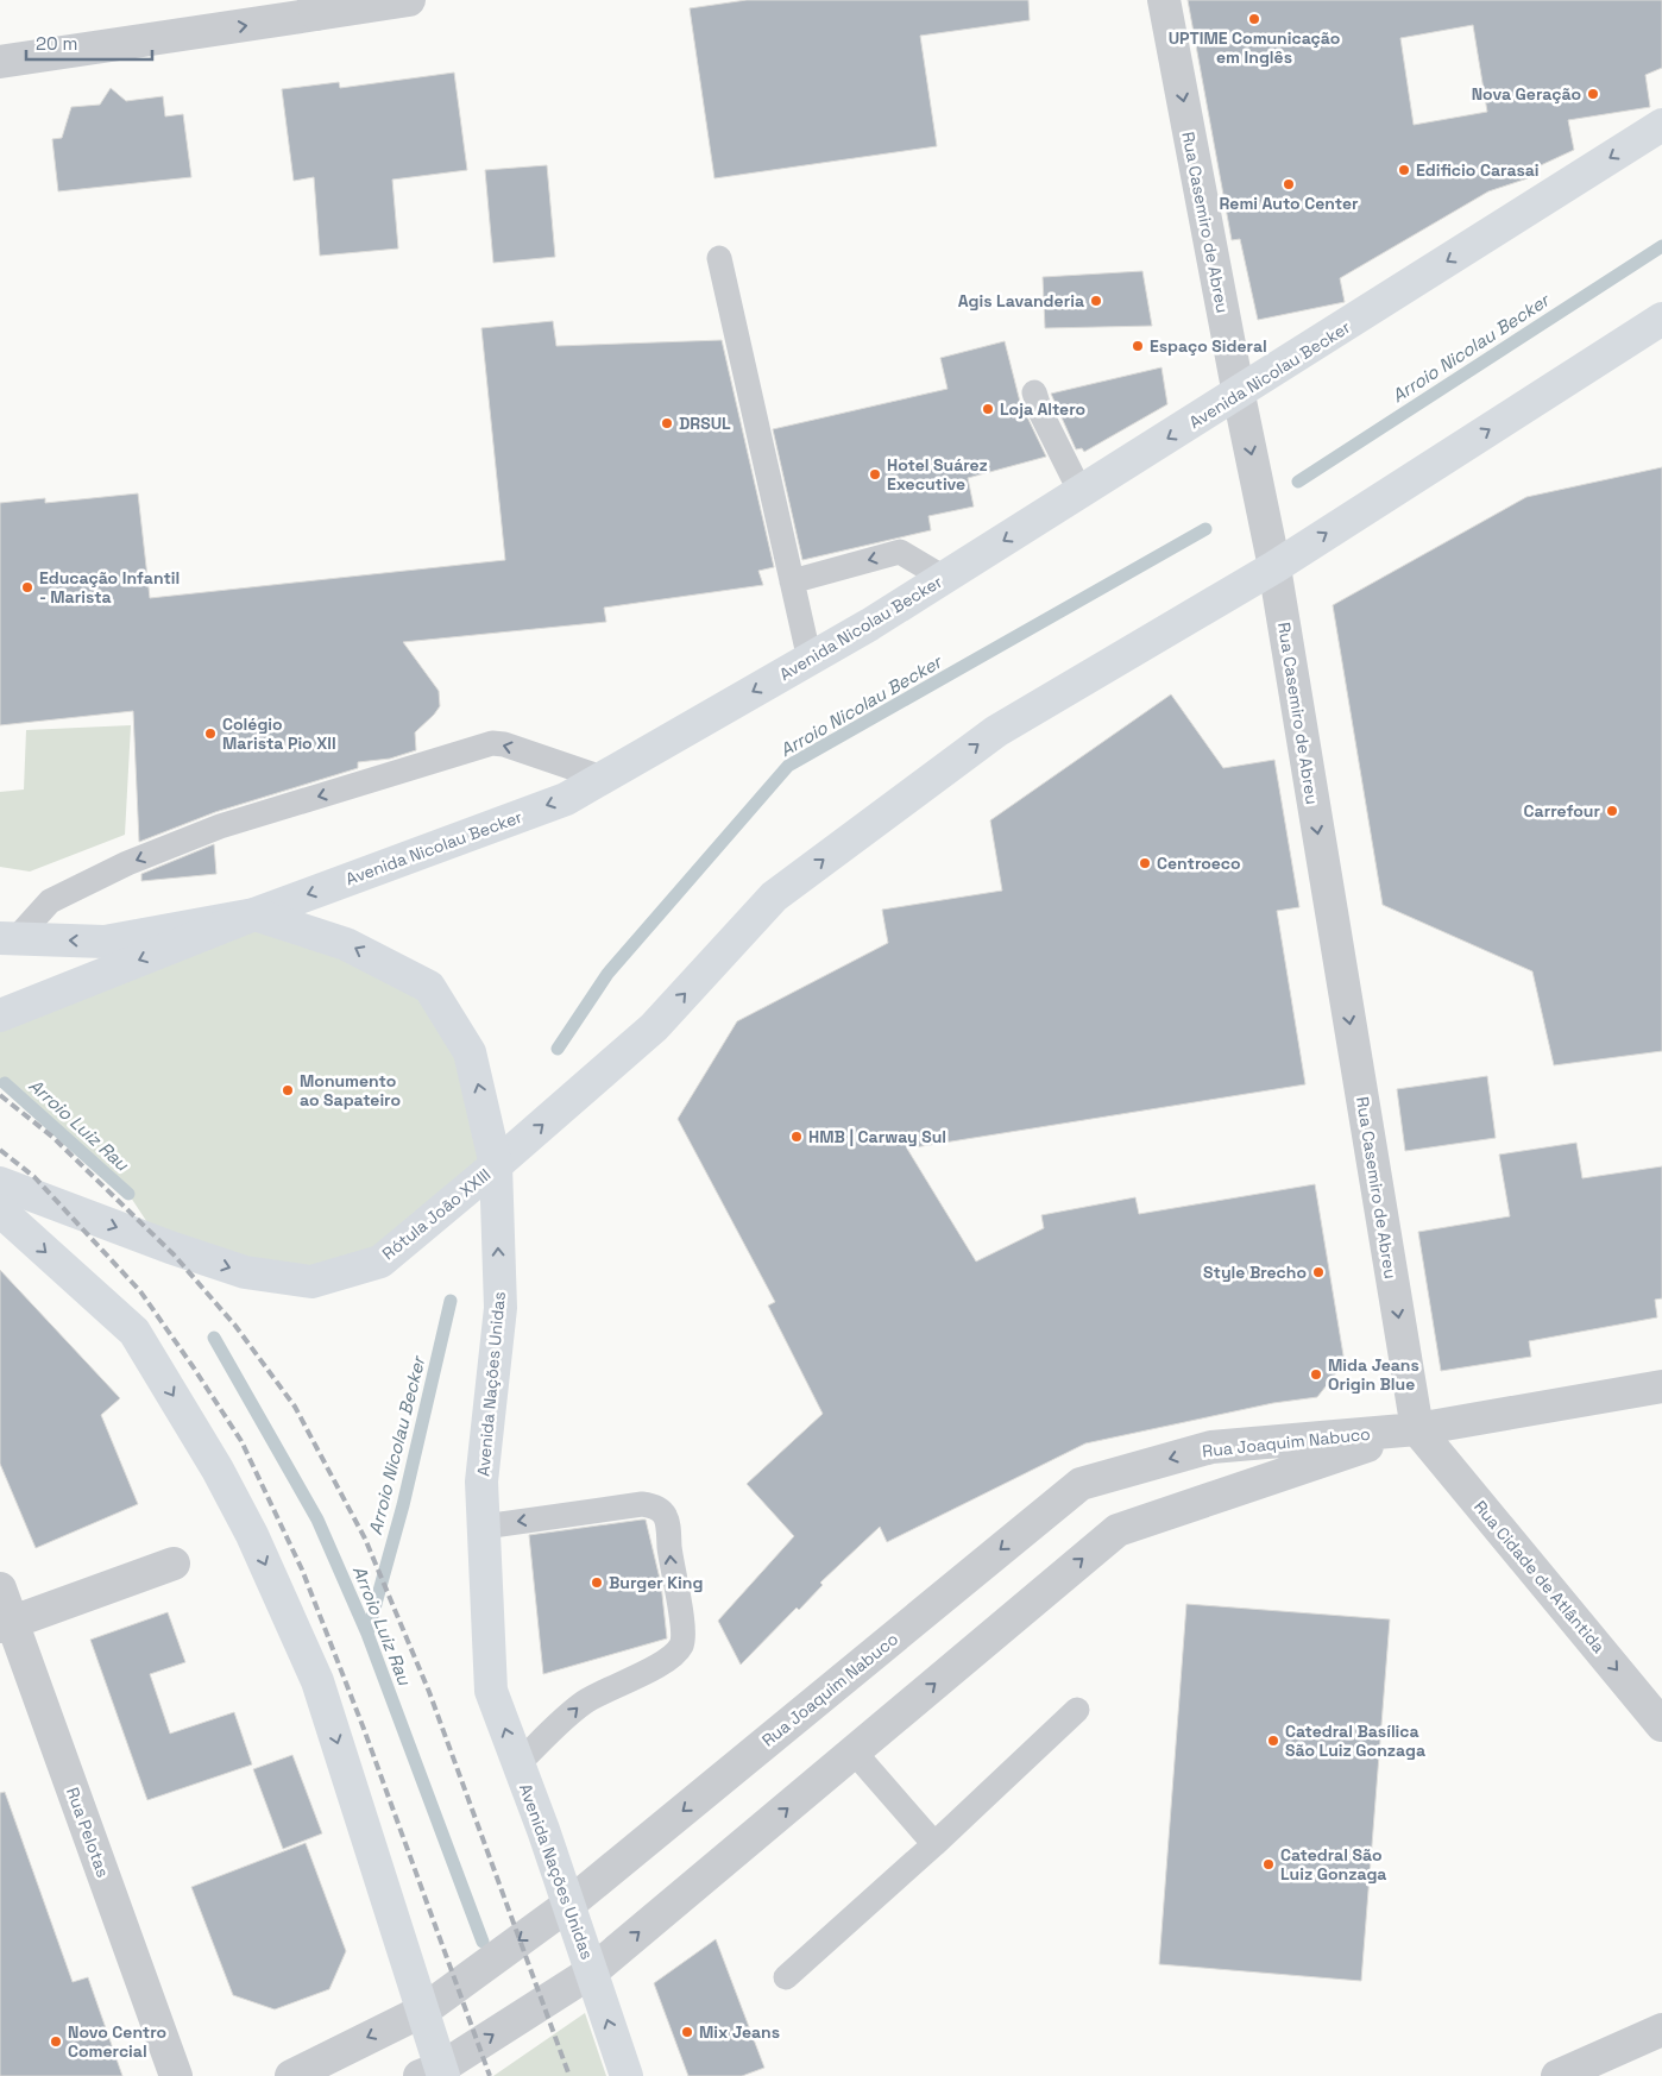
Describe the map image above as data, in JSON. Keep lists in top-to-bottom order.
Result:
{
  "streets": {
    "main road": ["Avenida Nicolau Becker", "Rótula João XXIII", "Avenida Nações Unidas"],
    "street": [
      "Rua Casemiro de Abreu",
      "Rua Joaquim Nabuco",
      "Rua Cidade de Atlântida",
      "Rua Pelotas"
    ]
  },
  "crossings": [
    ["Rua Casemiro de Abreu", "Avenida Nicolau Becker"],
    ["Rua Casemiro de Abreu", "Rua Joaquim Nabuco"],
    ["Rua Casemiro de Abreu", "Rua Cidade de Atlântida"],
    ["Avenida Nicolau Becker", "Avenida Nações Unidas"],
    ["Rótula João XXIII", "Avenida Nações Unidas"],
    ["Avenida Nações Unidas", "Rua Joaquim Nabuco"],
    ["Rua Joaquim Nabuco", "Rua Cidade de Atlântida"]
  ],
  "one_way": ["Rua Casemiro de Abreu", "Rótula João XXIII", "Rua Cidade de Atlântida"],
  "water": ["Arroio Nicolau Becker", "Arroio Luiz Rau"],
  "places": [
    "UPTIME Comunicação em Inglês",
    "Nova Geração",
    "Edificio Carasai",
    "Remi Auto Center",
    "Agis Lavanderia",
    "Espaço Sideral",
    "Loja Altero",
    "DRSUL",
    "Hotel Suárez Executive",
    "Educação Infantil - Marista",
    "Colégio Marista Pio XII",
    "Carrefour",
    "Centroeco",
    "Monumento ao Sapateiro",
    "HMB | Carway Sul",
    "Style Brecho",
    "Mida Jeans Origin Blue",
    "Burger King",
    "Catedral Basílica São Luiz Gonzaga",
    "Catedral São Luiz Gonzaga",
    "Mix Jeans",
    "Novo Centro Comercial"
  ],
  "scale_bar": "20 m"
}
